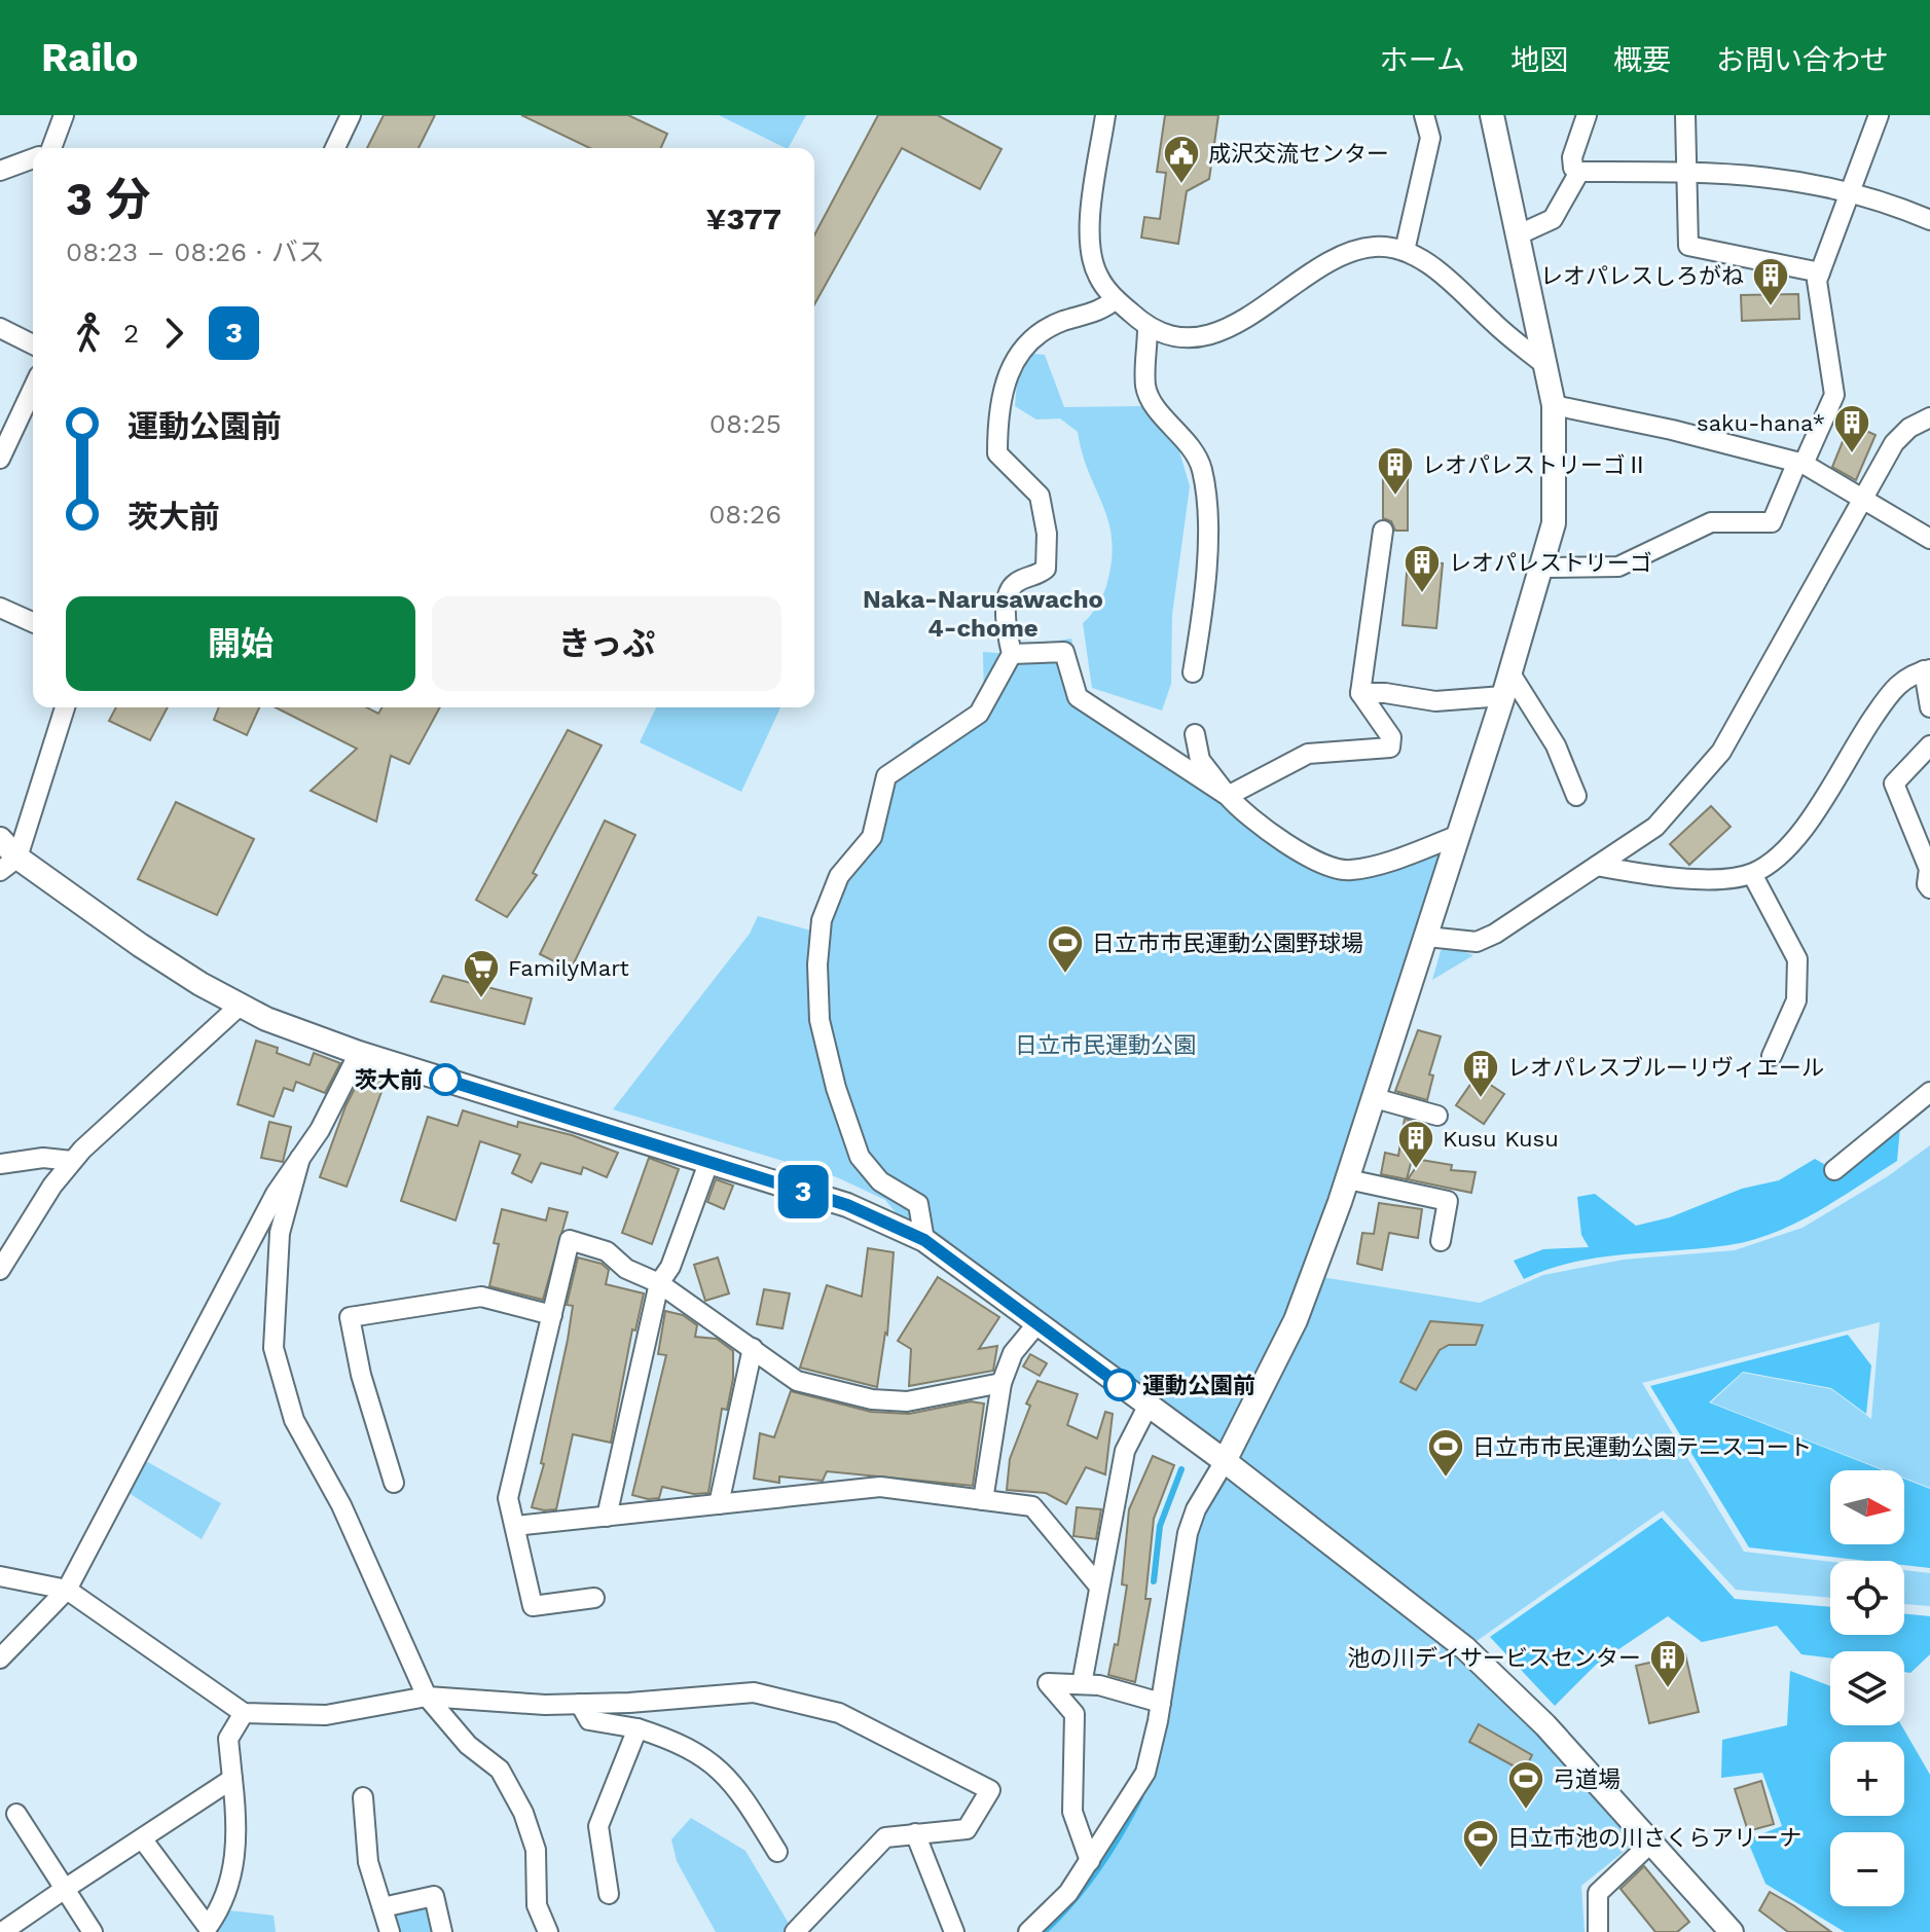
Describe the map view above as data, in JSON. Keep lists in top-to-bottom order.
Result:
{
  "districts": ["Naka-Narusawacho 4-chome"],
  "parks": ["日立市民運動公園"],
  "places": {
    "public building": ["成沢交流センター"],
    "building": [
      "レオパレスしろがね",
      "saku-hana*",
      "レオパレストリーゴⅡ",
      "レオパレストリーゴ",
      "レオパレスブルーリヴィエール",
      "Kusu Kusu",
      "池の川デイサービスセンター"
    ],
    "sports": [
      "日立市市民運動公園野球場",
      "日立市市民運動公園テニスコート",
      "弓道場",
      "日立市池の川さくらアリーナ"
    ],
    "supermarket": ["FamilyMart"],
    "other": ["茨大前", "運動公園前"]
  },
  "lines": ["bus line 3"],
  "north": "right",
  "page": {
    "header": "Railo",
    "nav": [
      "ホーム",
      "地図",
      "概要",
      "お問い合わせ"
    ],
    "on_map": "3",
    "heading": ["3 分", "08:23 – 08:26 · バス", "¥377"],
    "legs": ["2", "3"],
    "list": [
      {
        "name": "運動公園前",
        "value": "08:25"
      },
      {
        "name": "茨大前",
        "value": "08:26"
      }
    ],
    "buttons": ["開始", "きっぷ"],
    "map_buttons": ["+", "−"]
  }
}
